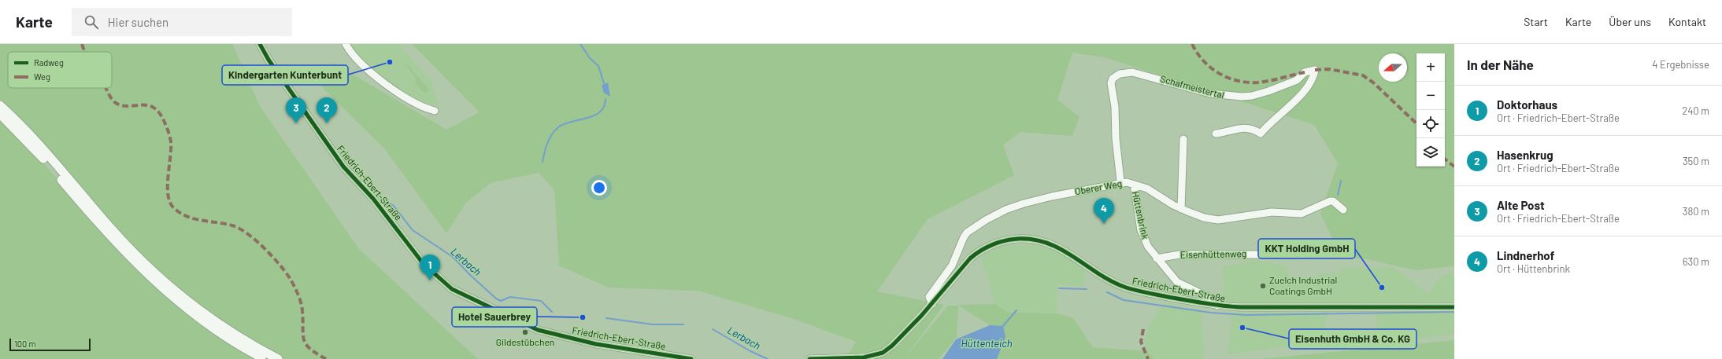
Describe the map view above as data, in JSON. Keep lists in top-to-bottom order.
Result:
{
  "streets": {
    "street": [
      "Schafmeistertal",
      "Friedrich-Ebert-Straße",
      "Oberer Weg",
      "Hüttenbrink",
      "Eisenhüttenweg"
    ]
  },
  "crossings": [
    ["Friedrich-Ebert-Straße", "Oberer Weg"],
    ["Friedrich-Ebert-Straße", "Hüttenbrink"],
    ["Oberer Weg", "Hüttenbrink"],
    ["Hüttenbrink", "Eisenhüttenweg"]
  ],
  "water": ["Lerbach", "Hüttenteich"],
  "places": [
    "Kindergarten Kunterbunt",
    "Zuelch Industrial Coatings GmbH",
    "KKT Holding GmbH",
    "Hotel Sauerbrey",
    "Eisenhuth GmbH & Co. KG",
    "Gildestübchen"
  ],
  "legend": ["Radweg", "Weg"],
  "scale_bar": "100 m",
  "north": "left",
  "page": {
    "header": "Karte",
    "search": "Hier suchen",
    "nav": [
      "Start",
      "Karte",
      "Über uns",
      "Kontakt"
    ],
    "heading": ["In der Nähe", "4 Ergebnisse"],
    "map_buttons": ["+", "−"],
    "list": [
      {
        "mark": "1",
        "name": "Doktorhaus",
        "note": "Ort · Friedrich-Ebert-Straße",
        "value": "240 m"
      },
      {
        "mark": "2",
        "name": "Hasenkrug",
        "note": "Ort · Friedrich-Ebert-Straße",
        "value": "350 m"
      },
      {
        "mark": "3",
        "name": "Alte Post",
        "note": "Ort · Friedrich-Ebert-Straße",
        "value": "380 m"
      },
      {
        "mark": "4",
        "name": "Lindnerhof",
        "note": "Ort · Hüttenbrink",
        "value": "630 m"
      }
    ],
    "pins": [
      "2",
      "3",
      "4",
      "1"
    ],
    "scale": "100 m"
  }
}
